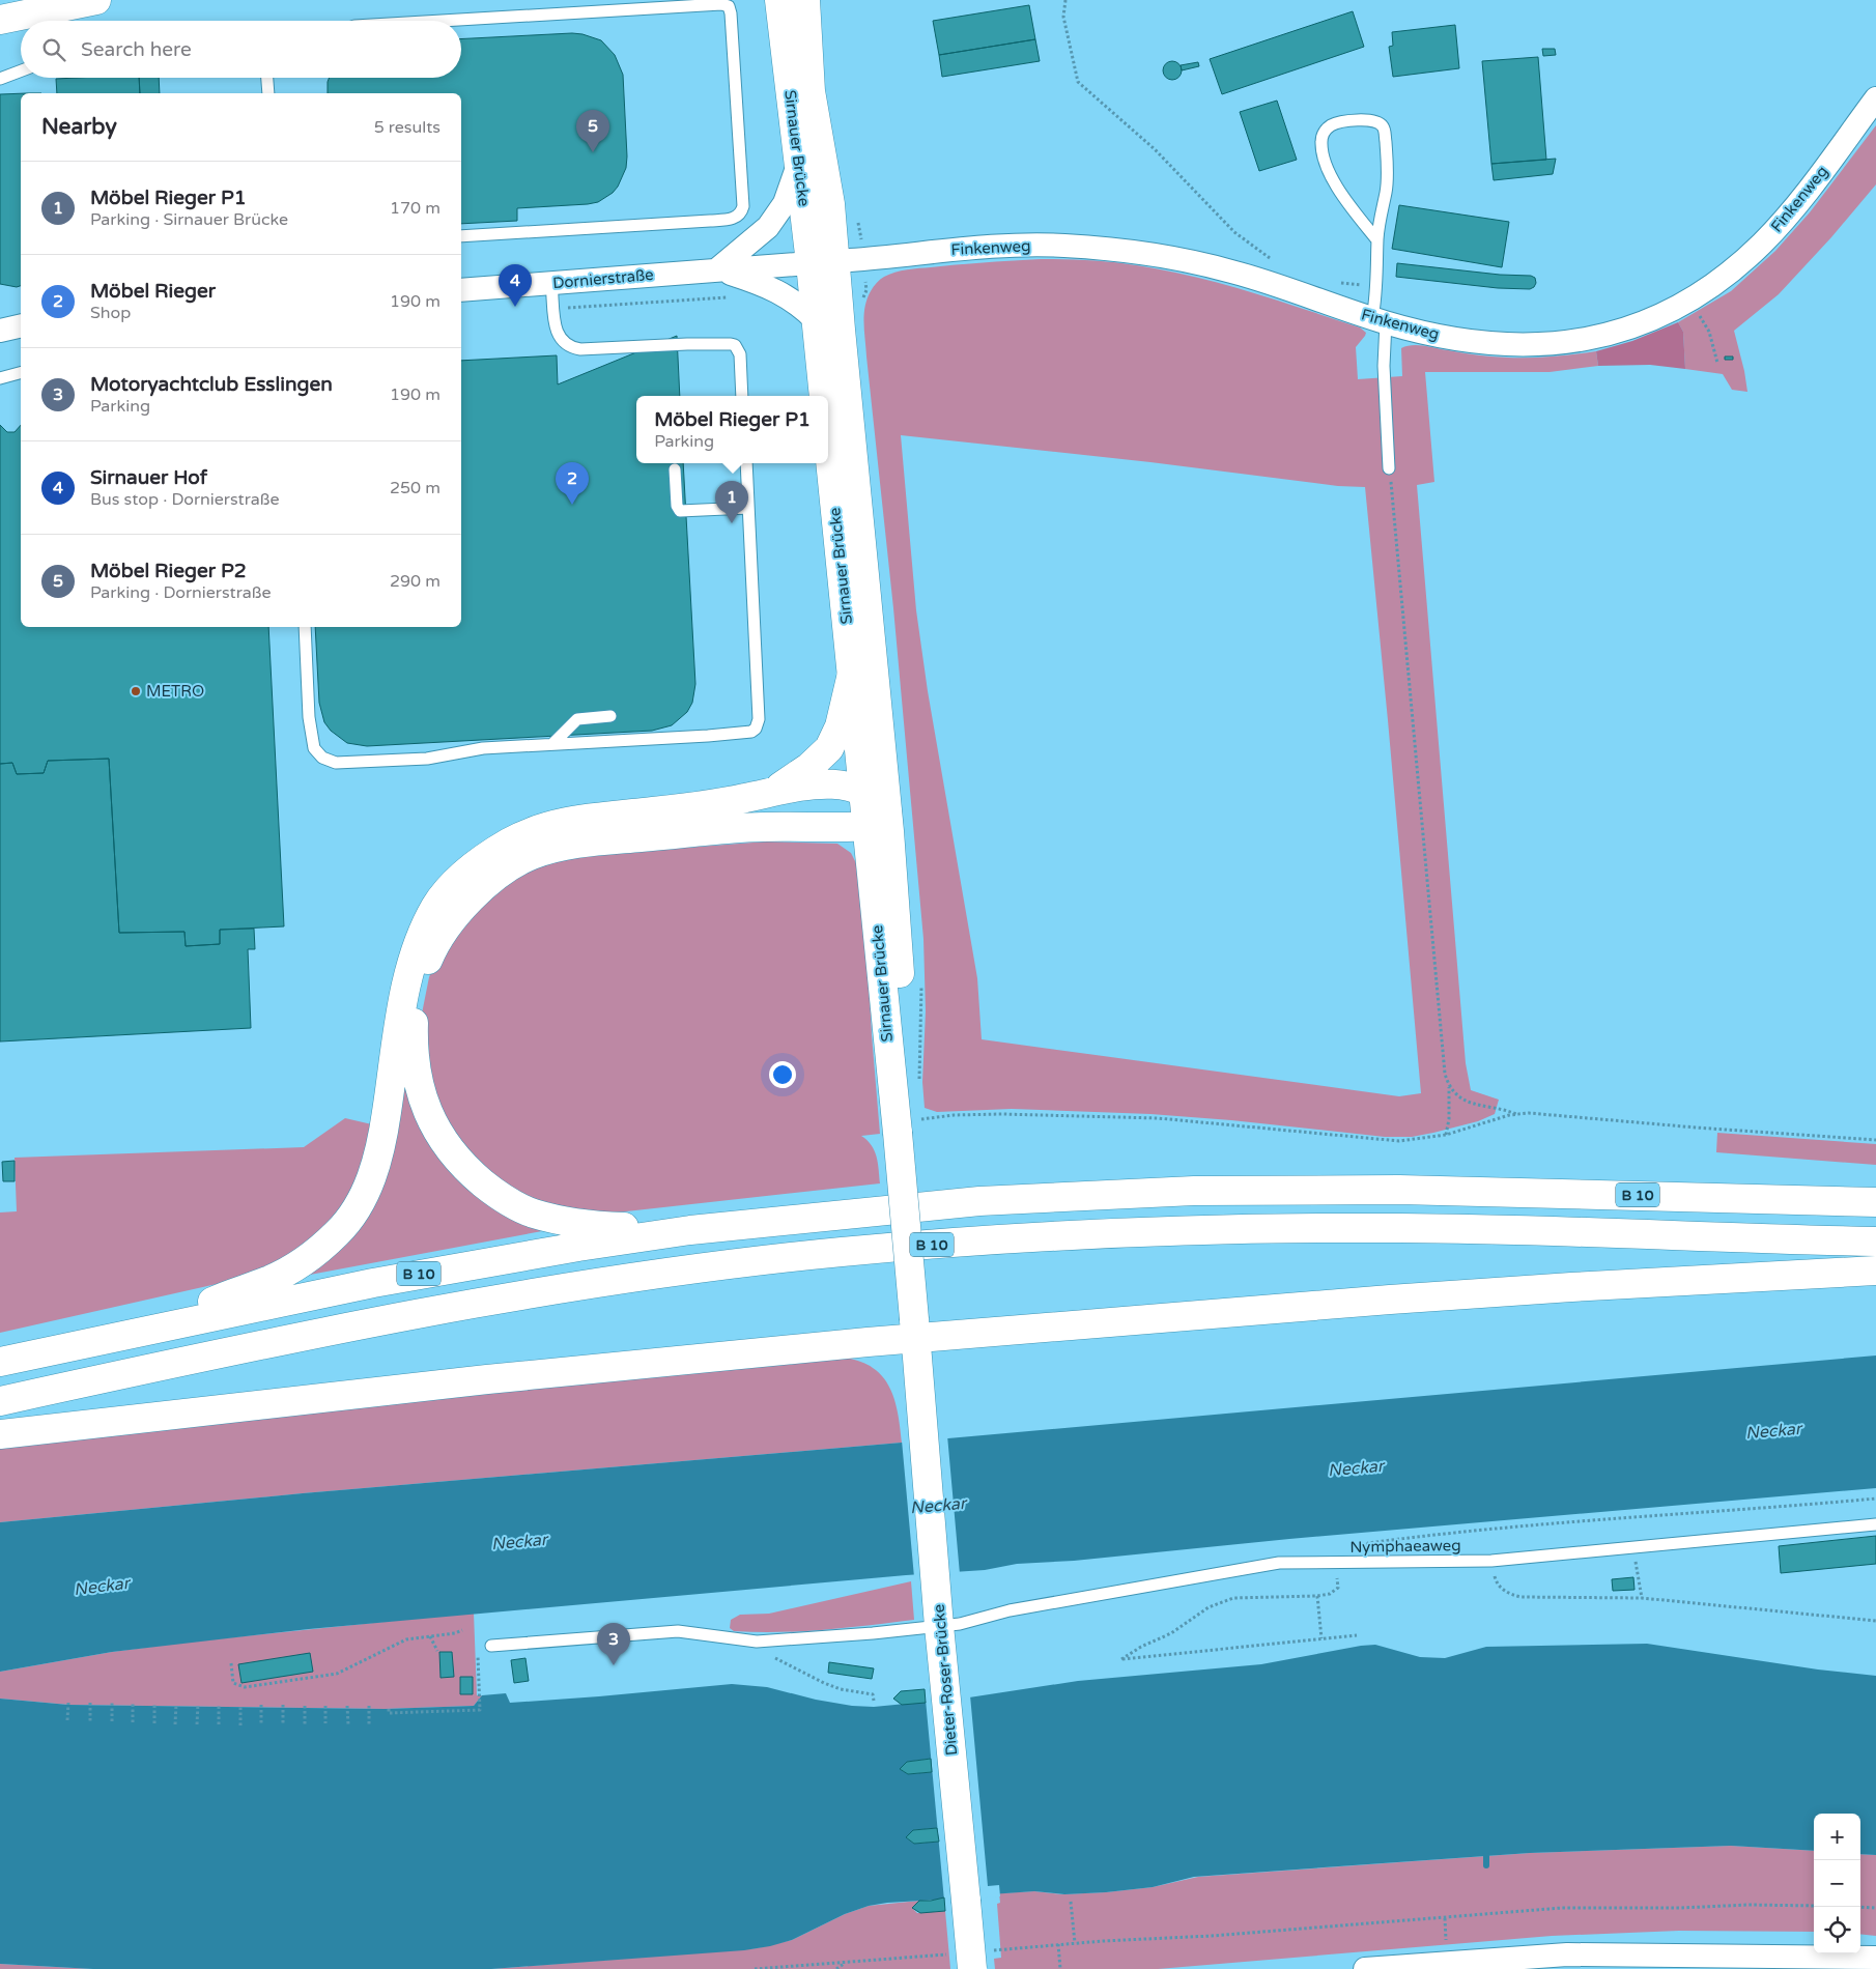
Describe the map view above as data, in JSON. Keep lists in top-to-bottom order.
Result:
{
  "streets": {
    "main road": ["Sirnauer Brücke", "B 10", "Dieter-Roser-Brücke"],
    "street": ["Finkenweg", "Dornierstraße"],
    "lane": ["Nymphaeaweg"]
  },
  "crossings": [
    ["Sirnauer Brücke", "Finkenweg"],
    ["Sirnauer Brücke", "Dornierstraße"],
    ["Sirnauer Brücke", "Dieter-Roser-Brücke"],
    ["Finkenweg", "Dornierstraße"],
    ["Nymphaeaweg", "Dieter-Roser-Brücke"]
  ],
  "water": ["Neckar"],
  "places": ["METRO"],
  "page": {
    "search": "Search here",
    "heading": ["Nearby", "5 results"],
    "pins": [
      "5",
      "4",
      "2",
      "1",
      "3"
    ],
    "list": [
      {
        "mark": "1",
        "name": "Möbel Rieger P1",
        "note": "Parking · Sirnauer Brücke",
        "value": "170 m"
      },
      {
        "mark": "2",
        "name": "Möbel Rieger",
        "note": "Shop",
        "value": "190 m"
      },
      {
        "mark": "3",
        "name": "Motoryachtclub Esslingen",
        "note": "Parking",
        "value": "190 m"
      },
      {
        "mark": "4",
        "name": "Sirnauer Hof",
        "note": "Bus stop · Dornierstraße",
        "value": "250 m"
      },
      {
        "mark": "5",
        "name": "Möbel Rieger P2",
        "note": "Parking · Dornierstraße",
        "value": "290 m"
      }
    ],
    "popup": ["Möbel Rieger P1", "Parking"],
    "map_buttons": ["+", "−"]
  }
}
